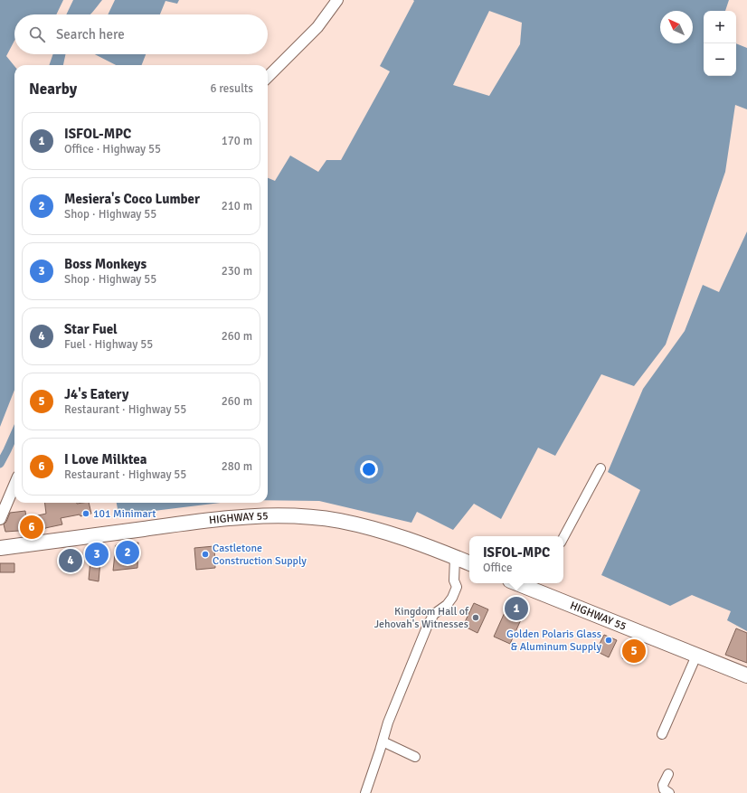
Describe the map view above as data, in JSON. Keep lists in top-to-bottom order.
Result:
{
  "streets": {
    "highway": ["HIGHWAY 55"]
  },
  "places": [
    "101 Minimart",
    "Castletone Construction Supply",
    "Kingdom Hall of Jehovah's Witnesses",
    "Golden Polaris Glass & Aluminum Supply"
  ],
  "north": "top left",
  "page": {
    "map_buttons": ["+", "−"],
    "search": "Search here",
    "heading": ["Nearby", "6 results"],
    "list": [
      {
        "mark": "1",
        "name": "ISFOL-MPC",
        "note": "Office · Highway 55",
        "value": "170 m"
      },
      {
        "mark": "2",
        "name": "Mesiera's Coco Lumber",
        "note": "Shop · Highway 55",
        "value": "210 m"
      },
      {
        "mark": "3",
        "name": "Boss Monkeys",
        "note": "Shop · Highway 55",
        "value": "230 m"
      },
      {
        "mark": "4",
        "name": "Star Fuel",
        "note": "Fuel · Highway 55",
        "value": "260 m"
      },
      {
        "mark": "5",
        "name": "J4's Eatery",
        "note": "Restaurant · Highway 55",
        "value": "260 m"
      },
      {
        "mark": "6",
        "name": "I Love Milktea",
        "note": "Restaurant · Highway 55",
        "value": "280 m"
      }
    ],
    "pins": [
      "6",
      "2",
      "3",
      "4",
      "1",
      "5"
    ],
    "popup": ["ISFOL-MPC", "Office"]
  }
}
